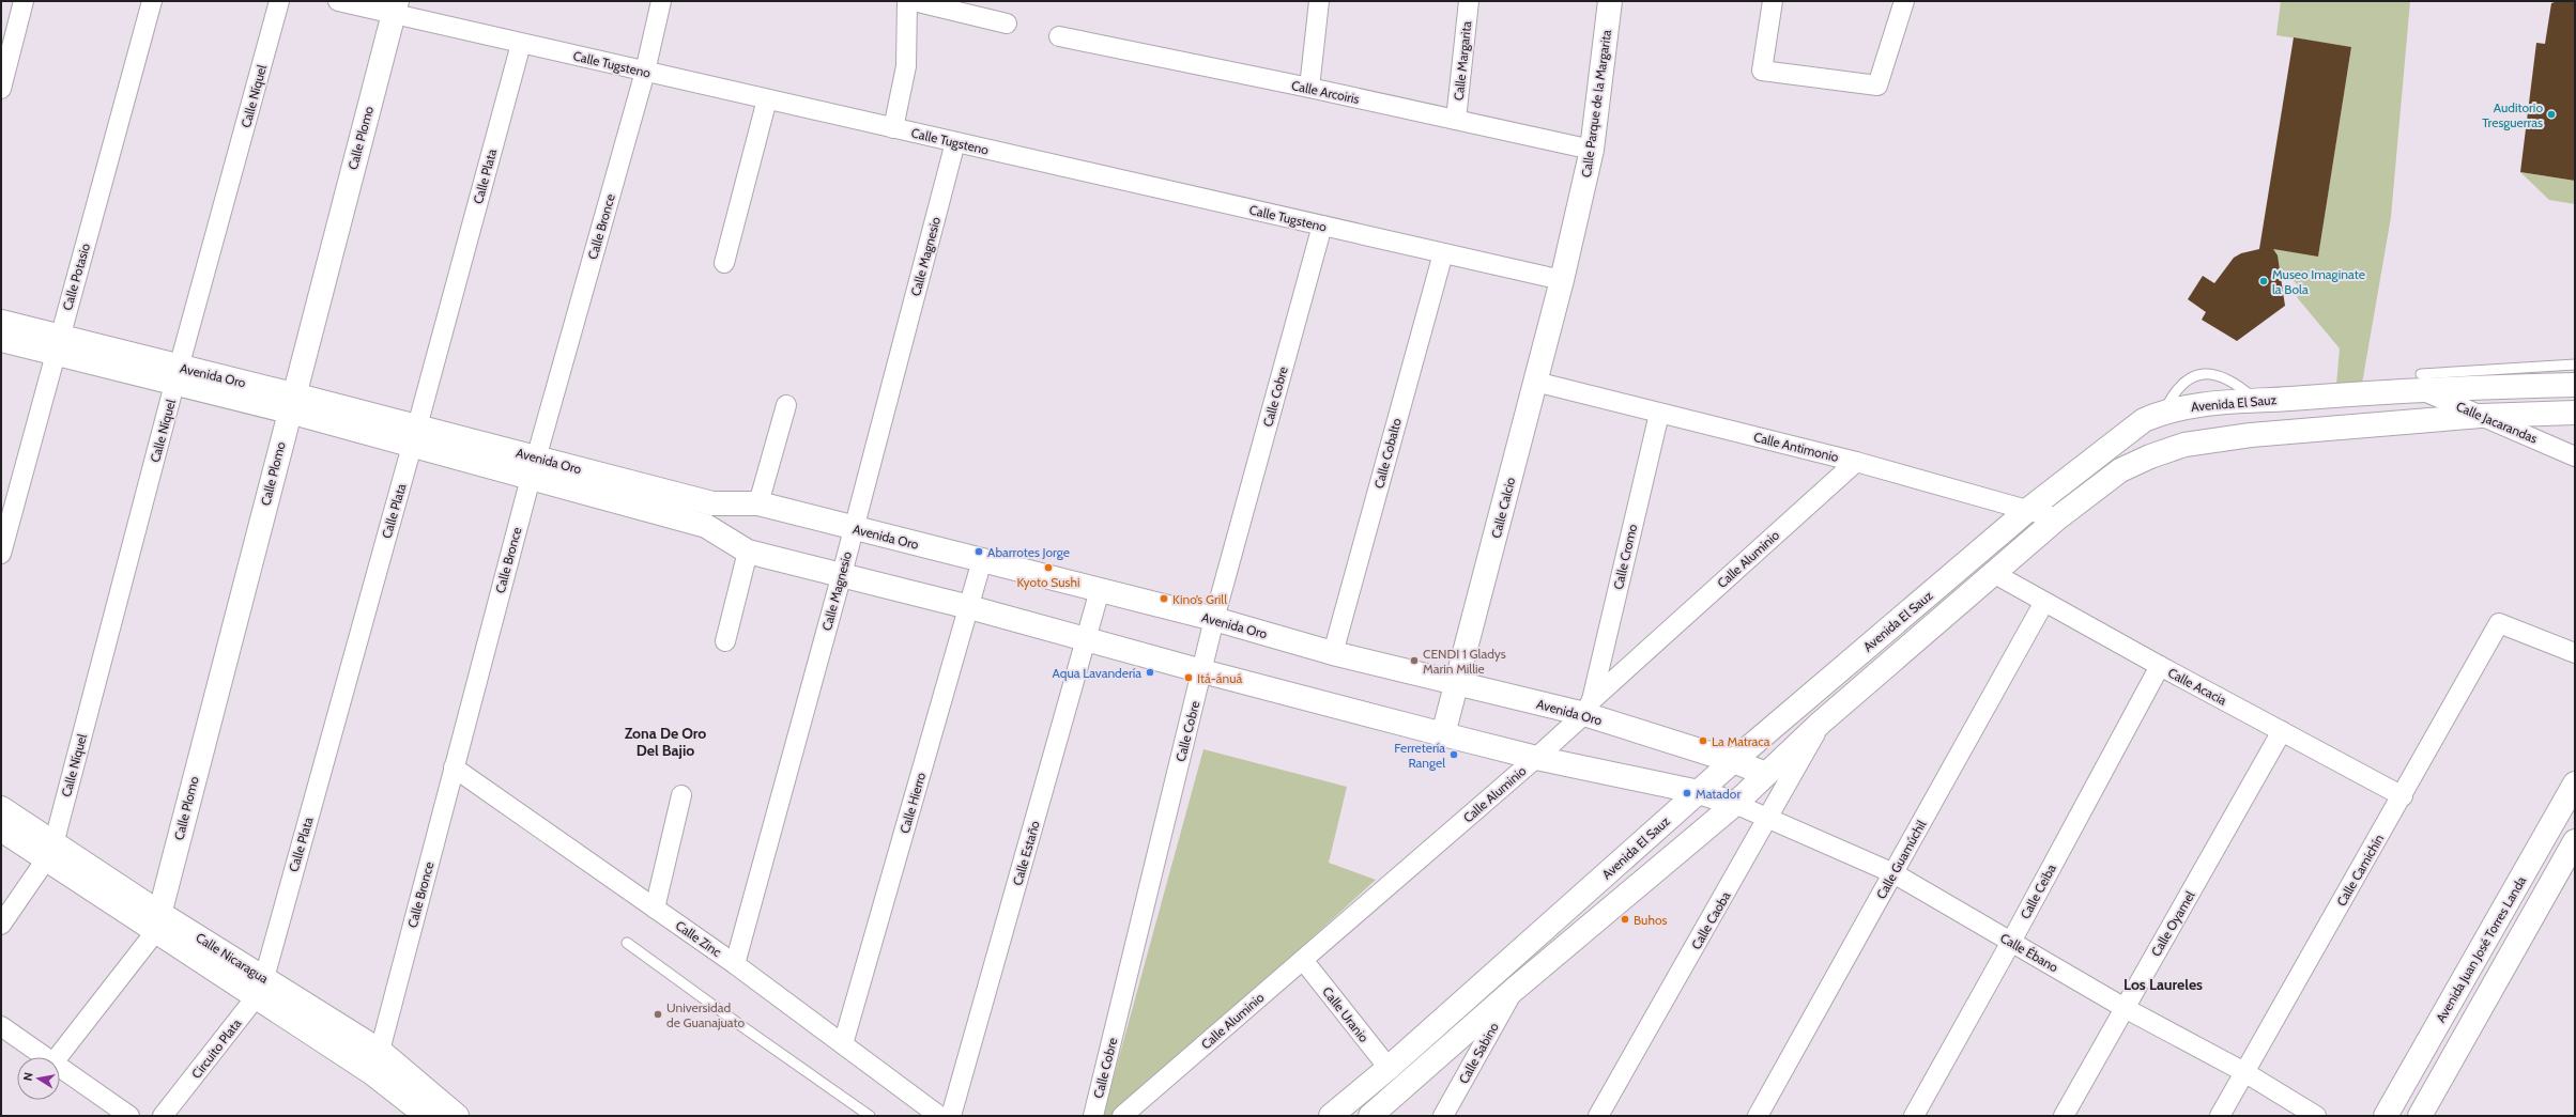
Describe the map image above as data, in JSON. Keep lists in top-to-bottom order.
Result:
{
  "streets": {
    "main road": [
      "Calle Parque de la Margarita",
      "Calle Plomo",
      "Avenida Oro",
      "Avenida El Sauz",
      "Calle Calcio",
      "Avenida Juan José Torres Landa",
      "Calle Nicaragua"
    ],
    "street": [
      "Calle Margarita",
      "Calle Tugsteno",
      "Calle Arcoiris",
      "Calle Níquel",
      "Calle Plata",
      "Calle Bronce",
      "Calle Magnesio",
      "Calle Potasio",
      "Calle Cobre",
      "Calle Jacarandas",
      "Calle Antimonio",
      "Calle Cobalto",
      "Calle Cromo",
      "Calle Aluminio",
      "Calle Acacia",
      "Calle Hierro",
      "Calle Estaño",
      "Calle Guamúchil",
      "Calle Camichín",
      "Calle Ceiba",
      "Calle Caoba",
      "Calle Oyamel",
      "Calle Zinc",
      "Calle Ébano",
      "Calle Uranio",
      "Circuito Plata",
      "Calle Sabino"
    ]
  },
  "crossings": [
    ["Calle Margarita", "Calle Arcoiris"],
    ["Calle Tugsteno", "Calle Parque de la Margarita"],
    ["Calle Tugsteno", "Calle Plomo"],
    ["Calle Tugsteno", "Calle Plata"],
    ["Calle Tugsteno", "Calle Bronce"],
    ["Calle Tugsteno", "Calle Magnesio"],
    ["Calle Tugsteno", "Calle Cobre"],
    ["Calle Tugsteno", "Calle Cobalto"],
    ["Calle Tugsteno", "Calle Calcio"],
    ["Calle Arcoiris", "Calle Parque de la Margarita"],
    ["Calle Níquel", "Avenida Oro"],
    ["Calle Níquel", "Calle Nicaragua"],
    ["Calle Parque de la Margarita", "Calle Calcio"],
    ["Calle Plomo", "Avenida Oro"],
    ["Calle Plomo", "Calle Nicaragua"],
    ["Calle Plata", "Avenida Oro"],
    ["Calle Plata", "Calle Nicaragua"],
    ["Calle Plata", "Circuito Plata"],
    ["Calle Bronce", "Avenida Oro"],
    ["Calle Bronce", "Calle Zinc"],
    ["Calle Bronce", "Calle Nicaragua"],
    ["Calle Magnesio", "Avenida Oro"],
    ["Calle Magnesio", "Calle Zinc"],
    ["Calle Potasio", "Avenida Oro"],
    ["Avenida Oro", "Calle Cobre"],
    ["Avenida Oro", "Avenida El Sauz"],
    ["Avenida Oro", "Calle Cobalto"],
    ["Avenida Oro", "Calle Calcio"],
    ["Avenida Oro", "Calle Cromo"],
    ["Avenida Oro", "Calle Aluminio"],
    ["Avenida Oro", "Calle Hierro"],
    ["Avenida Oro", "Calle Estaño"],
    ["Avenida Oro", "Calle Ébano"],
    ["Avenida El Sauz", "Calle Jacarandas"],
    ["Avenida El Sauz", "Calle Antimonio"],
    ["Avenida El Sauz", "Calle Acacia"],
    ["Avenida El Sauz", "Calle Caoba"],
    ["Avenida El Sauz", "Calle Ébano"],
    ["Avenida El Sauz", "Calle Uranio"],
    ["Avenida El Sauz", "Calle Sabino"],
    ["Calle Antimonio", "Calle Calcio"],
    ["Calle Antimonio", "Calle Cromo"],
    ["Calle Antimonio", "Calle Aluminio"],
    ["Calle Cromo", "Calle Aluminio"],
    ["Calle Aluminio", "Calle Uranio"],
    ["Calle Acacia", "Calle Guamúchil"],
    ["Calle Acacia", "Calle Camichín"],
    ["Calle Acacia", "Calle Ceiba"],
    ["Calle Acacia", "Calle Oyamel"],
    ["Calle Hierro", "Calle Zinc"],
    ["Calle Guamúchil", "Calle Ébano"],
    ["Calle Camichín", "Calle Ébano"],
    ["Calle Ceiba", "Calle Ébano"],
    ["Calle Caoba", "Calle Ébano"],
    ["Calle Oyamel", "Calle Ébano"],
    ["Calle Nicaragua", "Circuito Plata"]
  ],
  "districts": ["Zona De Oro Del Bajio", "Los Laureles"],
  "places": [
    "Auditorio Tresguerras",
    "Museo Imaginate la Bola",
    "Abarrotes Jorge",
    "Kyoto Sushi",
    "Kino’s Grill",
    "CENDI 1 Gladys Marin Millie",
    "Aqua Lavandería",
    "Itá-ánuá",
    "La Matraca",
    "Ferretería Rangel",
    "Matador",
    "Buhos",
    "Universidad de Guanajuato"
  ],
  "north": "left"
}
